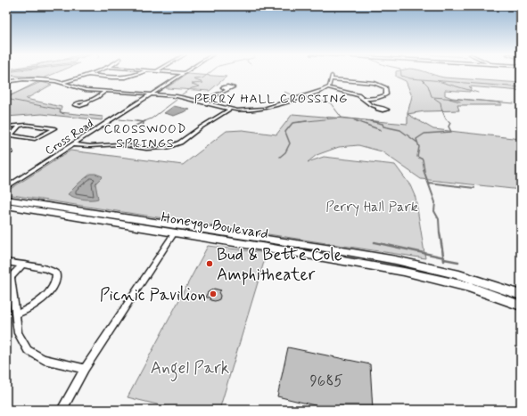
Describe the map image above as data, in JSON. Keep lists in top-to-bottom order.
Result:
{
  "streets": {
    "main road": ["Honeygo Boulevard"],
    "street": ["Cross Road"]
  },
  "districts": ["PERRY HALL CROSSING", "CROSSWOOD SPRINGS"],
  "parks": ["Perry Hall Park", "Angel Park"],
  "places": ["Bud & Bette Cole Amphitheater", "Picnic Pavilion"],
  "house_numbers": ["9685"]
}
